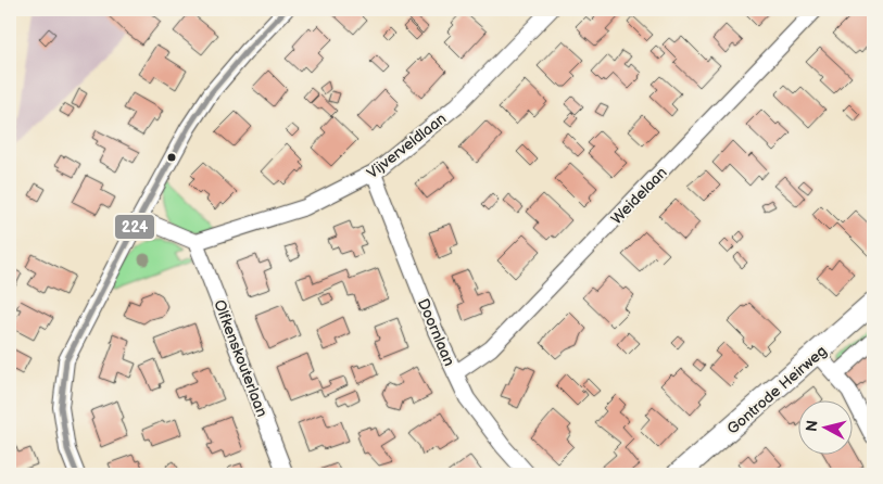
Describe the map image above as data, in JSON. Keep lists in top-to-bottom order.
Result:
{
  "streets": {
    "street": [
      "Vijverveldlaan",
      "Weidelaan",
      "Doornlaan",
      "Olfkenskouterlaan",
      "Gontrode Heirweg"
    ]
  },
  "crossings": [
    ["Vijverveldlaan", "Doornlaan"],
    ["Vijverveldlaan", "Olfkenskouterlaan"],
    ["Weidelaan", "Doornlaan"]
  ],
  "lines": ["transit line 224"],
  "north": "left"
}
